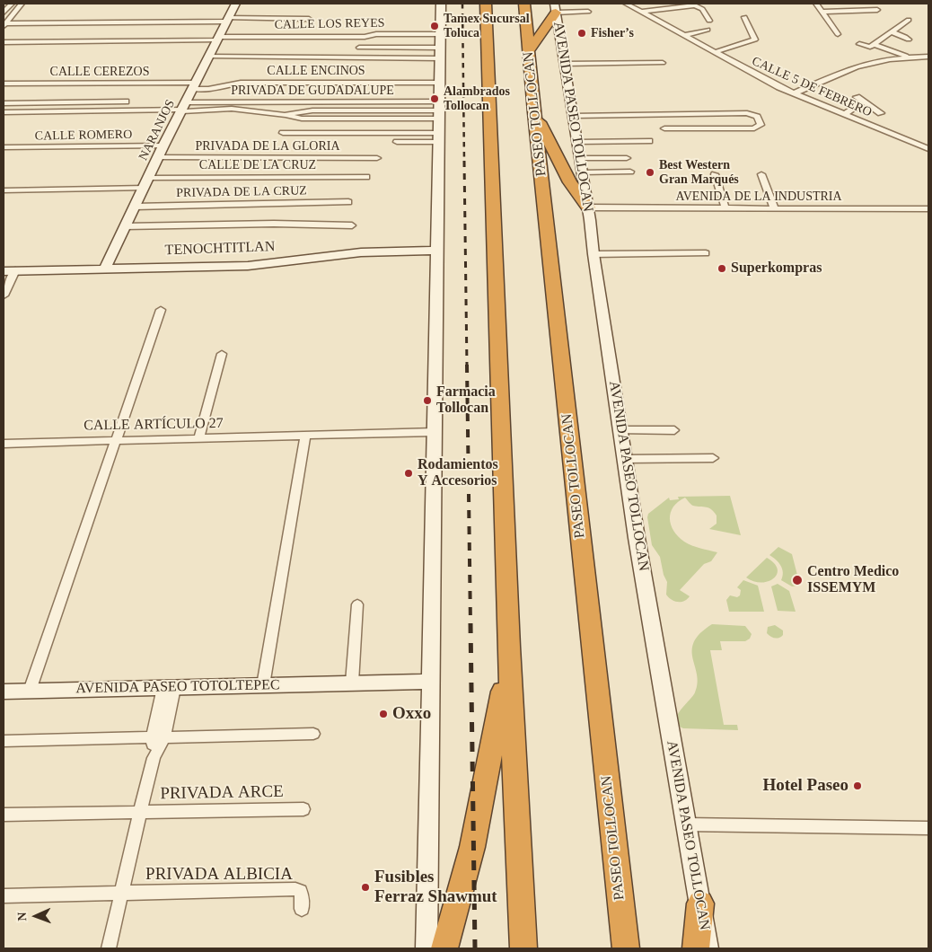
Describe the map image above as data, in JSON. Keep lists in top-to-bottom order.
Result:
{
  "streets": {
    "highway": ["PASEO TOLLOCAN"],
    "main road": [
      "AVENIDA PASEO TOLLOCAN",
      "NARANJOS",
      "TENOCHTITLAN",
      "AVENIDA PASEO TOTOLTEPEC"
    ],
    "street": [
      "CALLE LOS REYES",
      "CALLE ENCINOS",
      "CALLE CEREZOS",
      "CALLE 5 DE FEBRERO",
      "PRIVADA DE GUDADALUPE",
      "CALLE ROMERO",
      "PRIVADA DE LA GLORIA",
      "CALLE DE LA CRUZ",
      "PRIVADA DE LA CRUZ",
      "AVENIDA DE LA INDUSTRIA",
      "CALLE ARTÍCULO 27",
      "PRIVADA ARCE",
      "PRIVADA ALBICIA"
    ]
  },
  "crossings": [
    ["CALLE LOS REYES", "NARANJOS"],
    ["CALLE ENCINOS", "CALLE CEREZOS"],
    ["CALLE ENCINOS", "NARANJOS"],
    ["CALLE CEREZOS", "NARANJOS"],
    ["PRIVADA DE GUDADALUPE", "NARANJOS"],
    ["AVENIDA PASEO TOLLOCAN", "AVENIDA DE LA INDUSTRIA"],
    ["NARANJOS", "CALLE ROMERO"],
    ["NARANJOS", "PRIVADA DE LA GLORIA"],
    ["NARANJOS", "CALLE DE LA CRUZ"],
    ["NARANJOS", "PRIVADA DE LA CRUZ"],
    ["NARANJOS", "TENOCHTITLAN"]
  ],
  "places": [
    "Tamex Sucursal Toluca",
    "Fisher’s",
    "Alambrados Tollocan",
    "Best Western Gran Marqués",
    "Superkompras",
    "Farmacia Tollocan",
    "Rodamientos Y Accesorios",
    "Centro Medico ISSEMYM",
    "Oxxo",
    "Hotel Paseo",
    "Fusibles Ferraz Shawmut"
  ],
  "north": "left"
}
